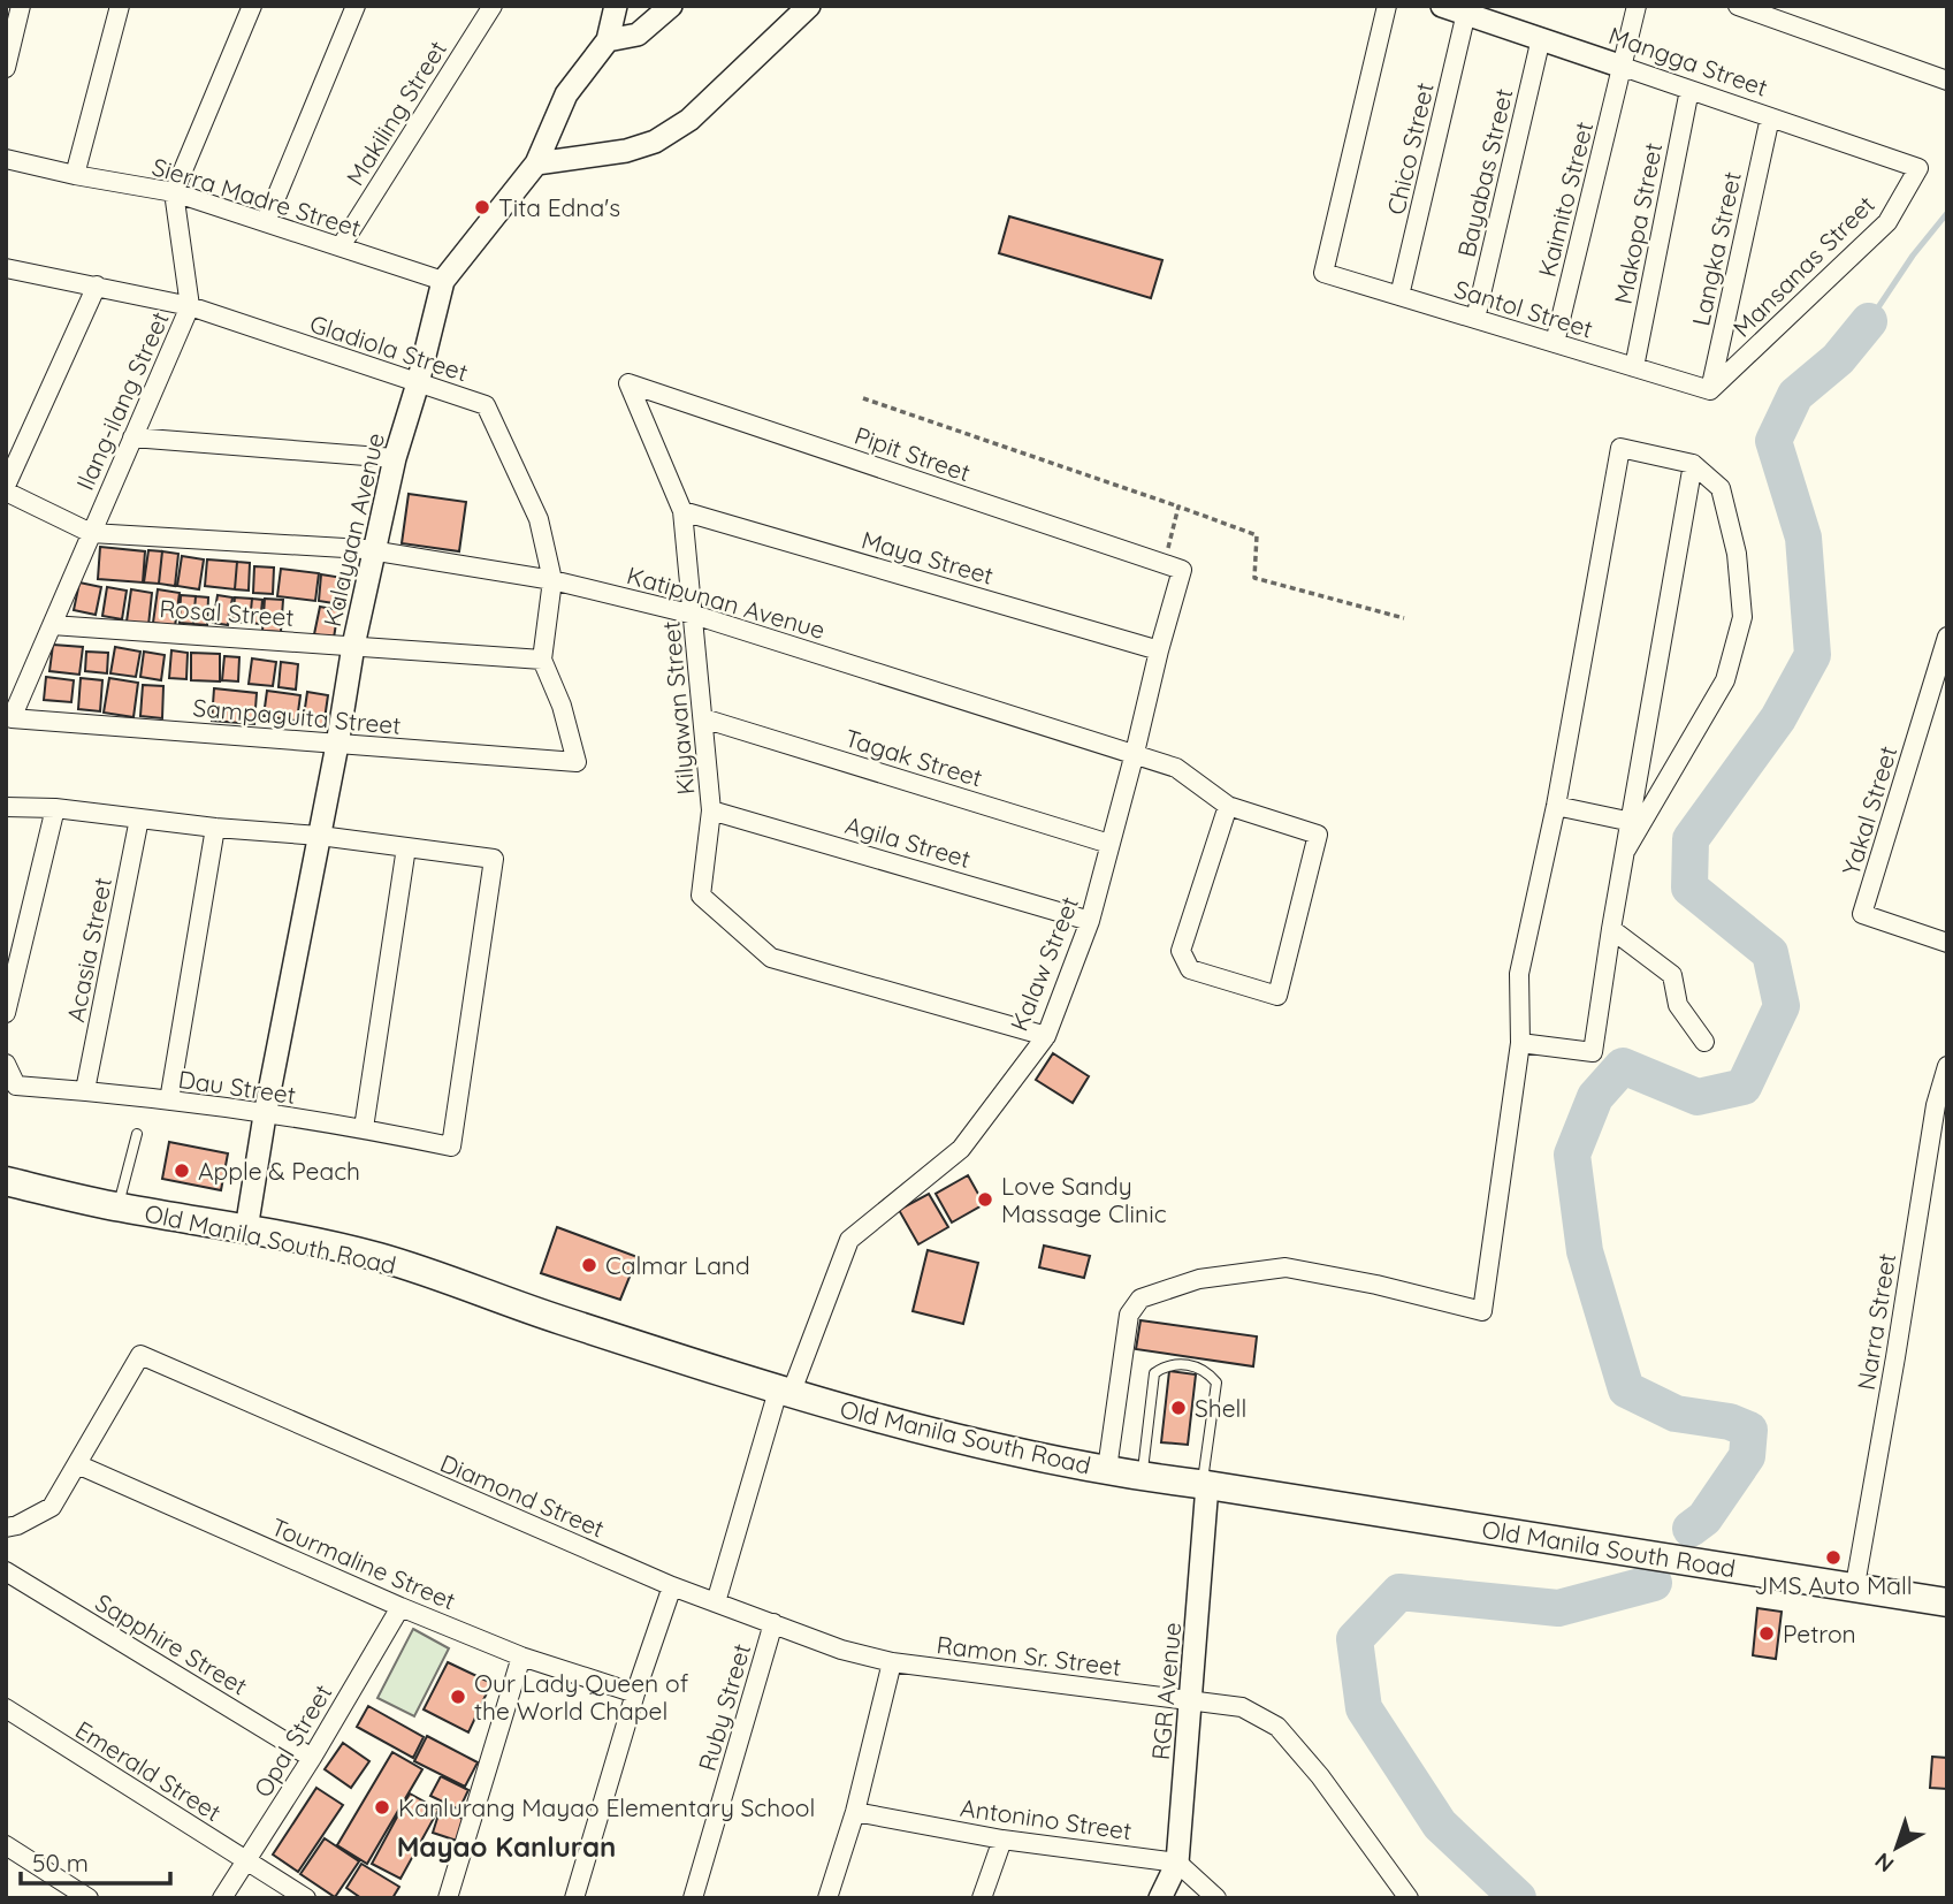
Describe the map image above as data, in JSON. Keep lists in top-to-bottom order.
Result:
{
  "streets": {
    "main road": ["Old Manila South Road"],
    "street": [
      "Mangga Street",
      "Makiling Street",
      "Chico Street",
      "Bayabas Street",
      "Sierra Madre Street",
      "Kaimito Street",
      "Makopa Street",
      "Langka Street",
      "Mansanas Street",
      "Santol Street",
      "Gladiola Street",
      "Ilang-ilang Street",
      "Pipit Street",
      "Kalayaan Avenue",
      "Maya Street",
      "Katipunan Avenue",
      "Rosal Street",
      "Kilyawan Street",
      "Sampaguita Street",
      "Tagak Street",
      "Yakal Street",
      "Agila Street",
      "Acasia Street",
      "Kalaw Street",
      "Dau Street",
      "Narra Street",
      "Diamond Street",
      "Tourmaline Street",
      "Sapphire Street",
      "Ramon Sr. Street",
      "RGR Avenue",
      "Ruby Street",
      "Opal Street",
      "Emerald Street",
      "Antonino Street"
    ]
  },
  "crossings": [
    ["Mangga Street", "Chico Street"],
    ["Mangga Street", "Bayabas Street"],
    ["Mangga Street", "Kaimito Street"],
    ["Mangga Street", "Makopa Street"],
    ["Mangga Street", "Langka Street"],
    ["Mangga Street", "Mansanas Street"],
    ["Makiling Street", "Sierra Madre Street"],
    ["Chico Street", "Santol Street"],
    ["Bayabas Street", "Santol Street"],
    ["Sierra Madre Street", "Ilang-ilang Street"],
    ["Sierra Madre Street", "Kalayaan Avenue"],
    ["Kaimito Street", "Santol Street"],
    ["Makopa Street", "Santol Street"],
    ["Langka Street", "Mansanas Street"],
    ["Langka Street", "Santol Street"],
    ["Mansanas Street", "Santol Street"],
    ["Gladiola Street", "Ilang-ilang Street"],
    ["Gladiola Street", "Kalayaan Avenue"],
    ["Gladiola Street", "Katipunan Avenue"],
    ["Gladiola Street", "Rosal Street"],
    ["Gladiola Street", "Sampaguita Street"],
    ["Ilang-ilang Street", "Katipunan Avenue"],
    ["Ilang-ilang Street", "Rosal Street"],
    ["Ilang-ilang Street", "Sampaguita Street"],
    ["Pipit Street", "Kilyawan Street"],
    ["Pipit Street", "Kalaw Street"],
    ["Kalayaan Avenue", "Katipunan Avenue"],
    ["Kalayaan Avenue", "Rosal Street"],
    ["Kalayaan Avenue", "Sampaguita Street"],
    ["Kalayaan Avenue", "Dau Street"],
    ["Kalayaan Avenue", "Old Manila South Road"],
    ["Maya Street", "Kilyawan Street"],
    ["Maya Street", "Kalaw Street"],
    ["Katipunan Avenue", "Kilyawan Street"],
    ["Katipunan Avenue", "Kalaw Street"],
    ["Rosal Street", "Sampaguita Street"],
    ["Kilyawan Street", "Tagak Street"],
    ["Kilyawan Street", "Agila Street"],
    ["Kilyawan Street", "Kalaw Street"],
    ["Tagak Street", "Kalaw Street"],
    ["Agila Street", "Kalaw Street"],
    ["Acasia Street", "Dau Street"],
    ["Kalaw Street", "Old Manila South Road"],
    ["Kalaw Street", "Diamond Street"],
    ["Old Manila South Road", "Narra Street"],
    ["Old Manila South Road", "RGR Avenue"],
    ["Diamond Street", "Tourmaline Street"],
    ["Diamond Street", "Ramon Sr. Street"],
    ["Diamond Street", "Ruby Street"],
    ["Tourmaline Street", "Opal Street"],
    ["Sapphire Street", "Opal Street"],
    ["Ramon Sr. Street", "RGR Avenue"],
    ["RGR Avenue", "Antonino Street"],
    ["Opal Street", "Emerald Street"]
  ],
  "districts": ["Mayao Kanluran"],
  "places": [
    "Tita Edna's",
    "Apple & Peach",
    "Love Sandy Massage Clinic",
    "Calmar Land",
    "Shell",
    "JMS Auto Mall",
    "Petron",
    "Our Lady Queen of the World Chapel",
    "Kanlurang Mayao Elementary School"
  ],
  "scale_bar": "50 m",
  "north": "bottom left"
}
